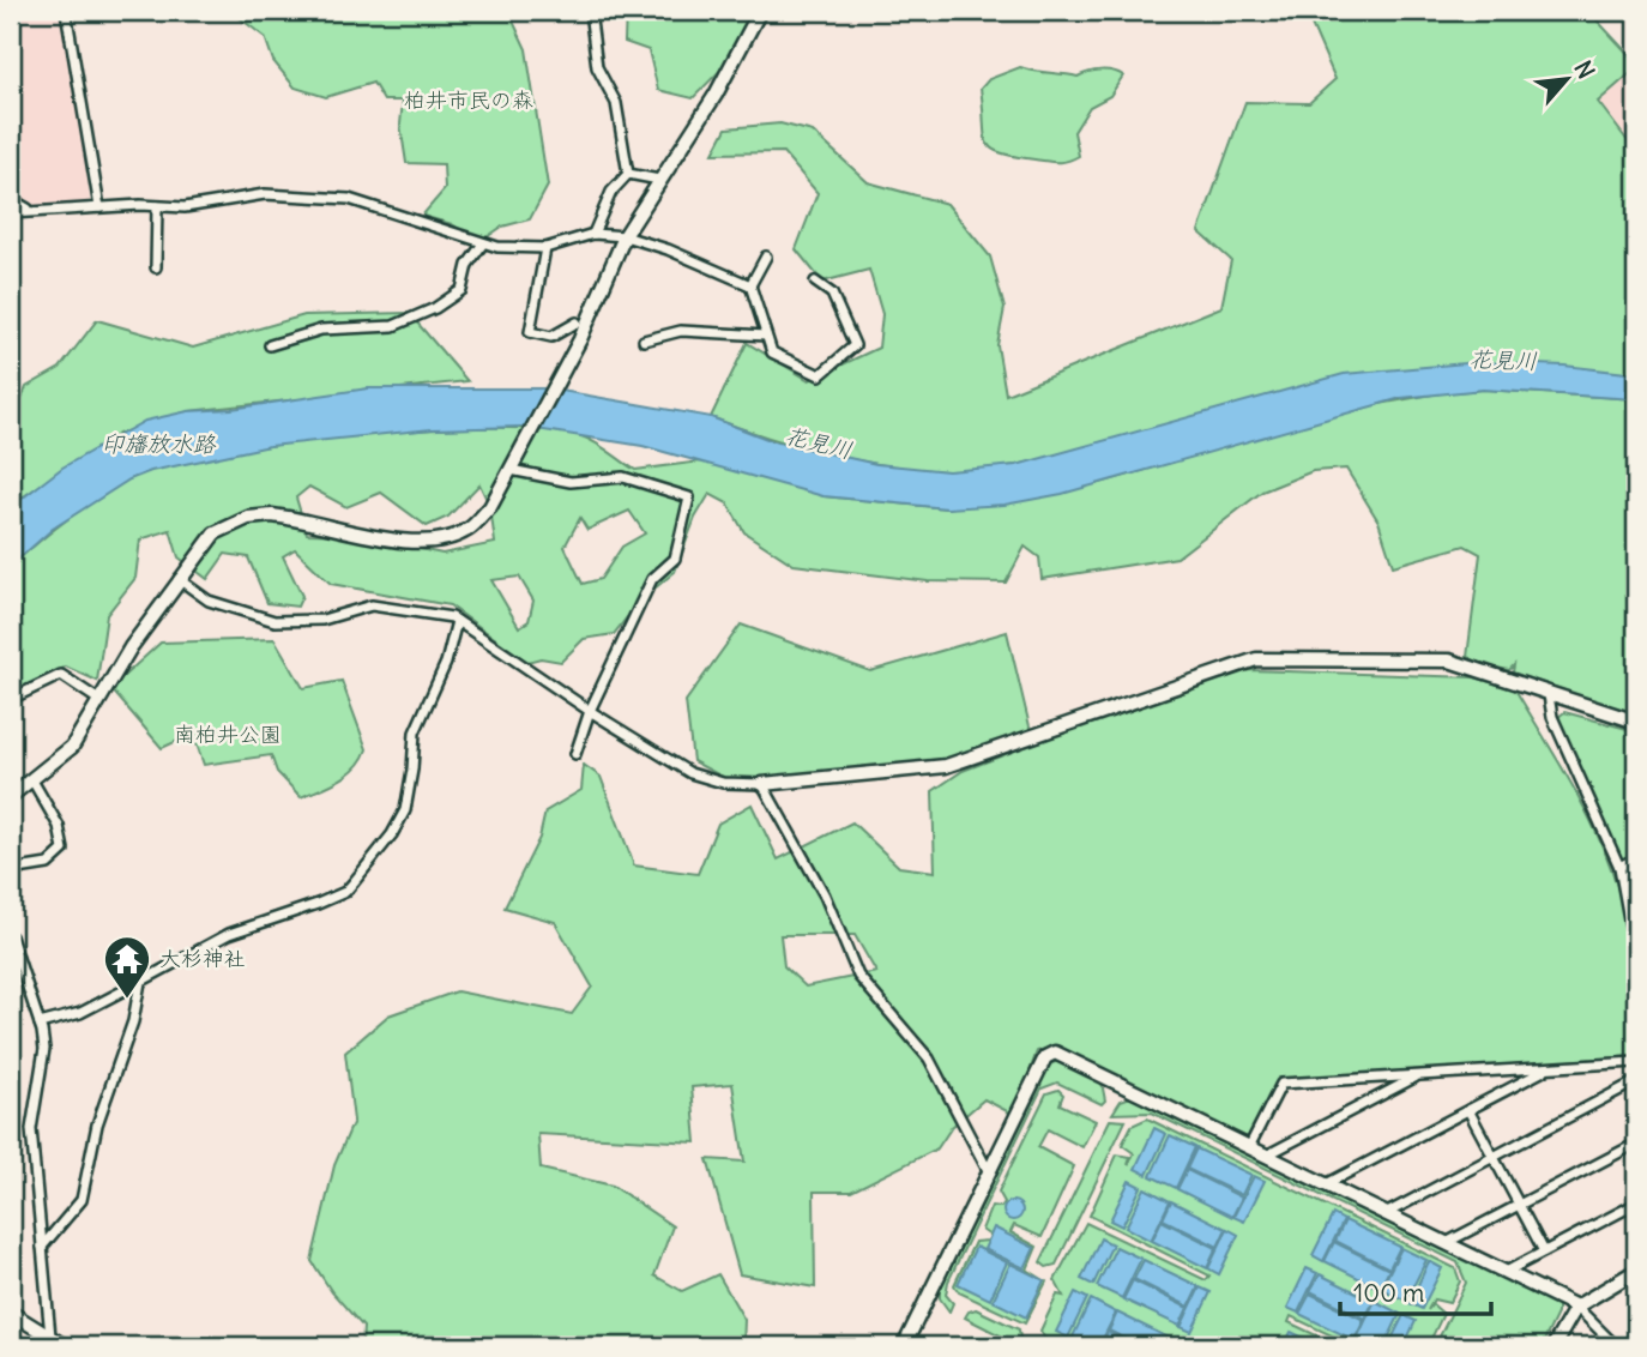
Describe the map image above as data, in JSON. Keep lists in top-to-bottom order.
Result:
{
  "water": ["花見川", "印旛放水路"],
  "parks": ["柏井市民の森", "南柏井公園"],
  "places": {
    "temple": ["大杉神社"]
  },
  "scale_bar": "100 m",
  "north": "top right"
}
